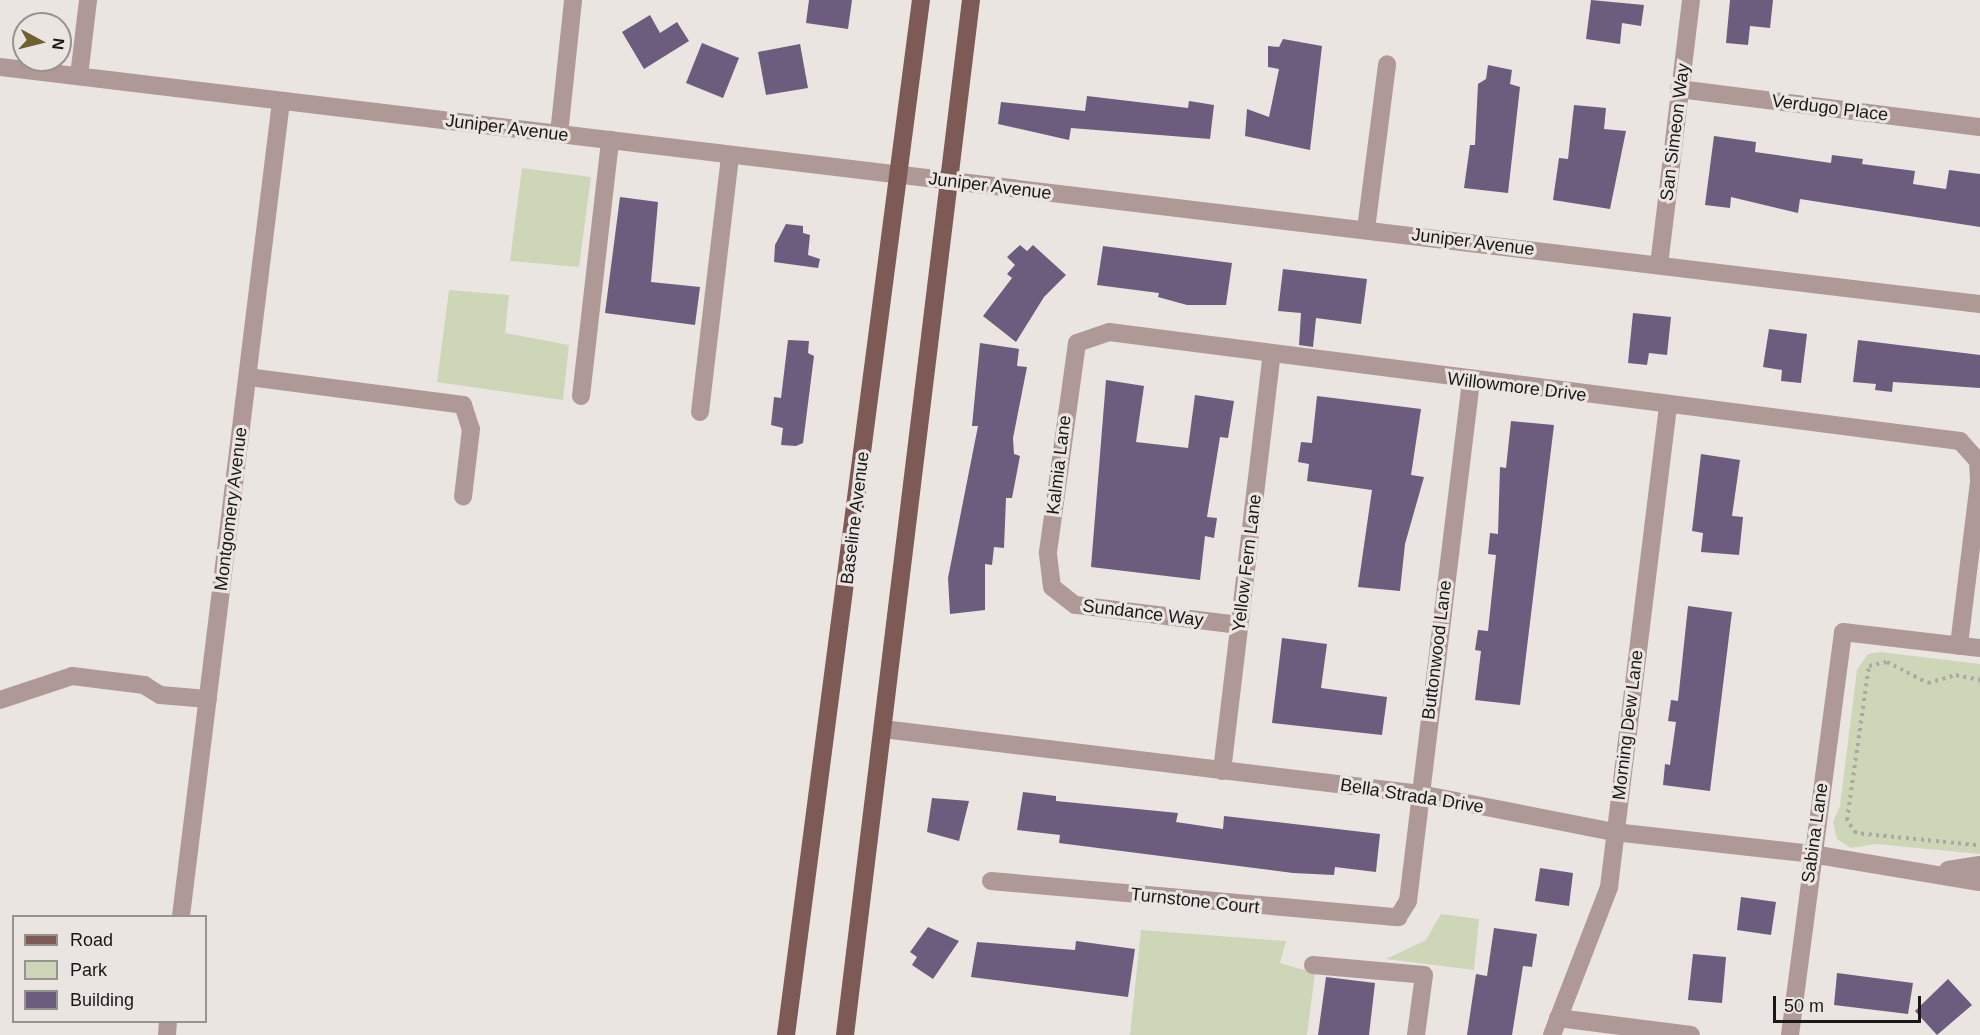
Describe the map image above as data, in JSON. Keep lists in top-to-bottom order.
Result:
{
  "streets": {
    "main road": ["Baseline Avenue"],
    "street": [
      "Verdugo Place",
      "Juniper Avenue",
      "San Simeon Way",
      "Willowmore Drive",
      "Kalmia Lane",
      "Montgomery Avenue",
      "Yellow Fern Lane",
      "Sundance Way",
      "Buttonwood Lane",
      "Morning Dew Lane",
      "Bella Strada Drive",
      "Sabina Lane",
      "Turnstone Court"
    ]
  },
  "crossings": [
    ["Verdugo Place", "San Simeon Way"],
    ["Juniper Avenue", "San Simeon Way"],
    ["Juniper Avenue", "Montgomery Avenue"],
    ["Juniper Avenue", "Baseline Avenue"],
    ["Willowmore Drive", "Kalmia Lane"],
    ["Willowmore Drive", "Yellow Fern Lane"],
    ["Willowmore Drive", "Buttonwood Lane"],
    ["Willowmore Drive", "Morning Dew Lane"],
    ["Willowmore Drive", "Sabina Lane"],
    ["Kalmia Lane", "Sundance Way"],
    ["Yellow Fern Lane", "Sundance Way"],
    ["Yellow Fern Lane", "Bella Strada Drive"],
    ["Buttonwood Lane", "Bella Strada Drive"],
    ["Buttonwood Lane", "Turnstone Court"],
    ["Morning Dew Lane", "Bella Strada Drive"],
    ["Bella Strada Drive", "Sabina Lane"]
  ],
  "legend": ["Road", "Park", "Building"],
  "scale_bar": "50 m",
  "north": "right"
}
